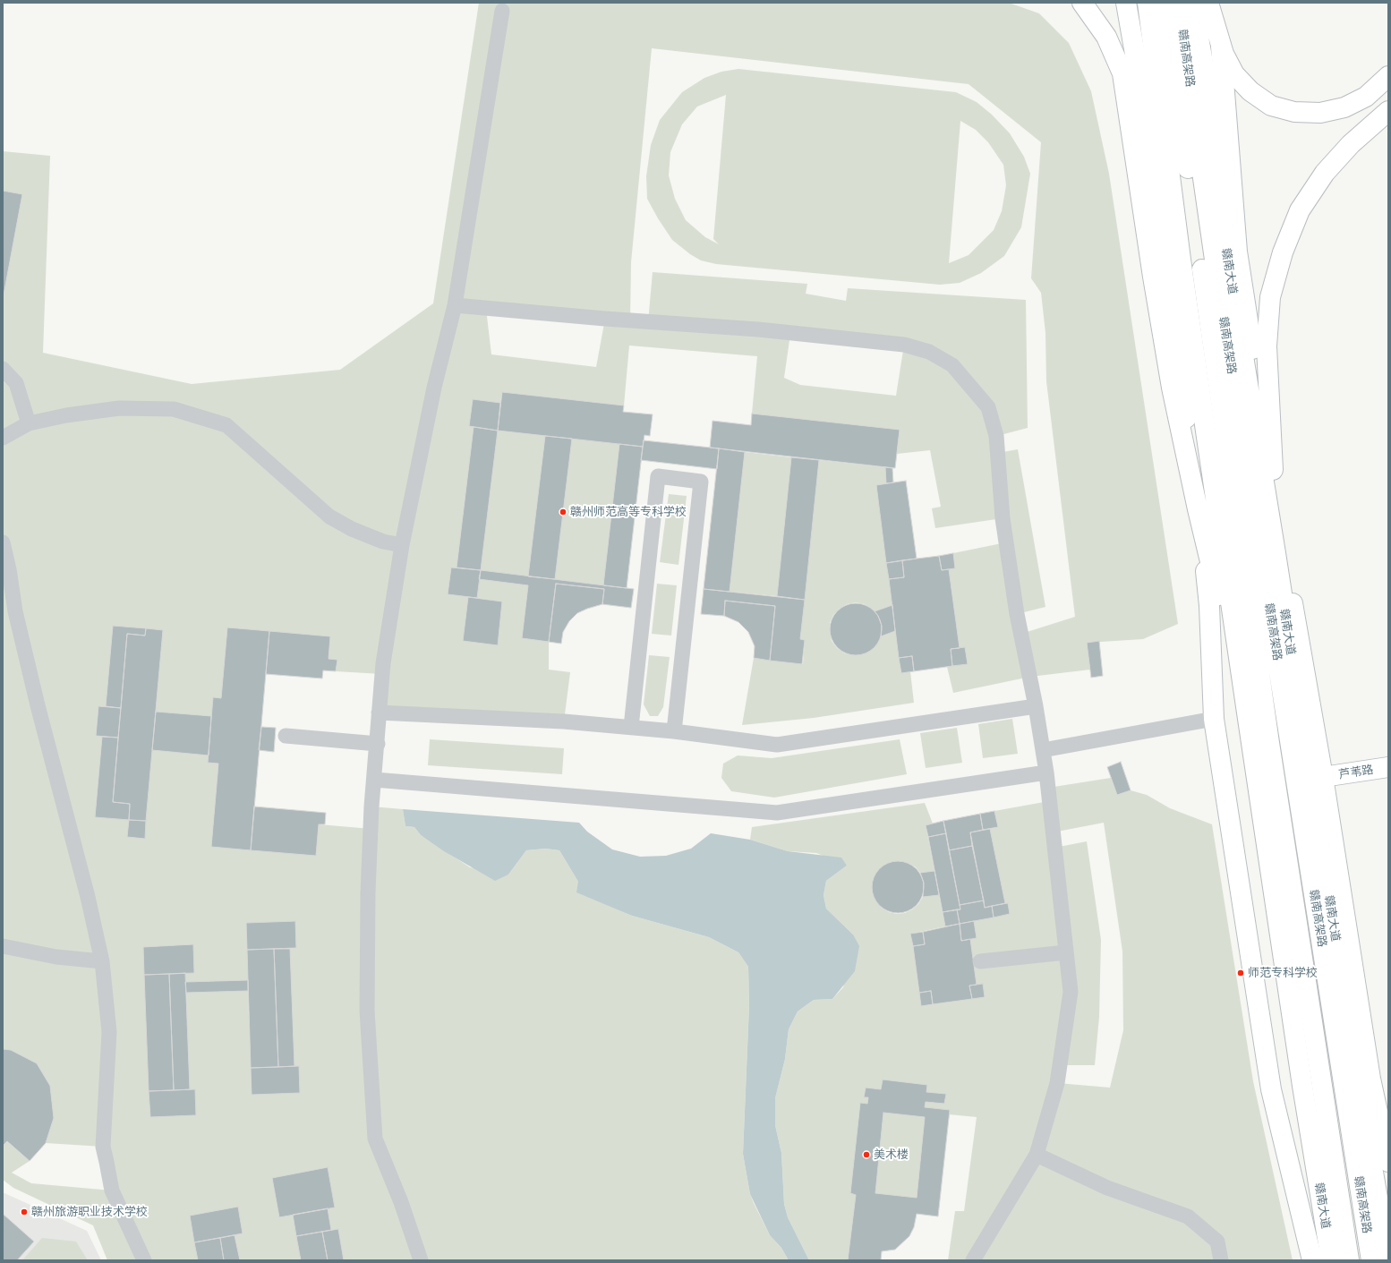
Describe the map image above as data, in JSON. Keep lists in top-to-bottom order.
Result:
{
  "streets": {
    "main road": ["赣南高架路", "赣南大道", "芦苇路"]
  },
  "places": [
    "赣州师范高等专科学校",
    "师范专科学校",
    "美术楼",
    "赣州旅游职业技术学校"
  ]
}
